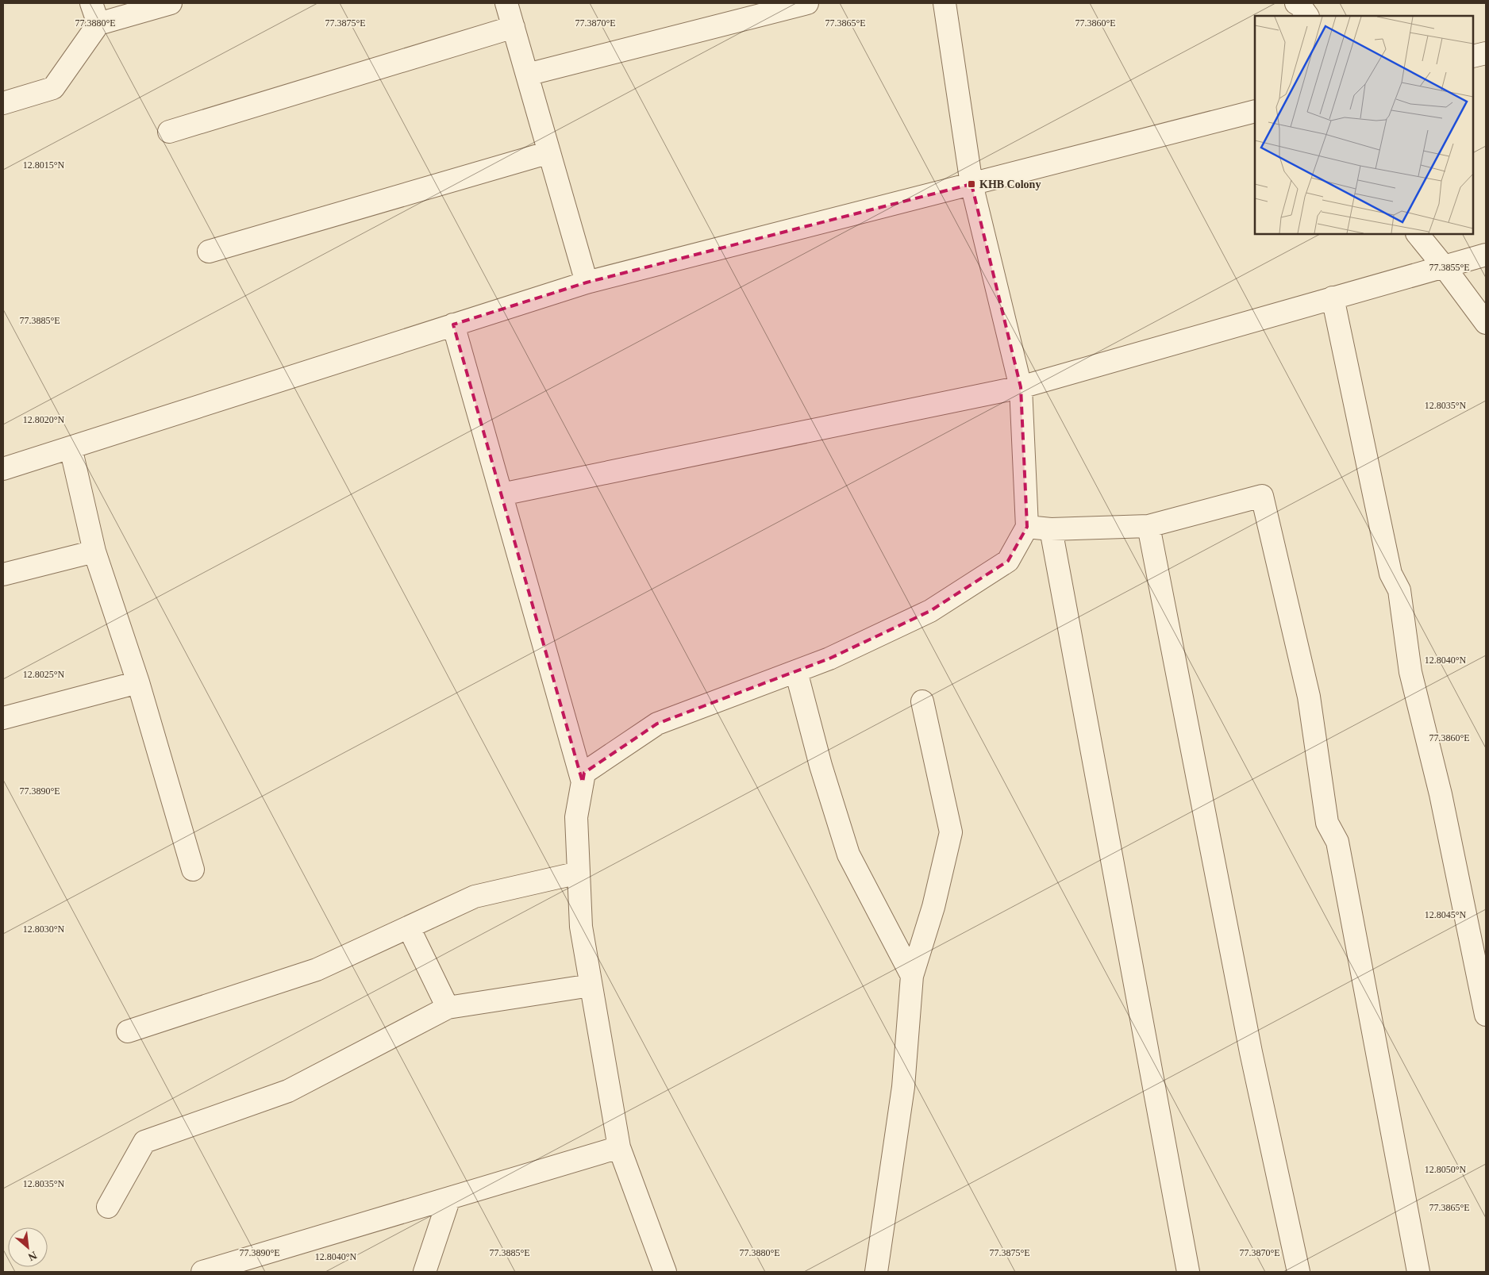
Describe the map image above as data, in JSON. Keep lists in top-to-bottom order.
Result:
{
  "places": {
    "transit": ["KHB Colony"]
  },
  "north": "bottom right",
  "coordinates": [
    "77.3880°E",
    "77.3875°E",
    "77.3870°E",
    "77.3865°E",
    "77.3860°E",
    "12.8015°N",
    "77.3855°E",
    "77.3885°E",
    "12.8035°N",
    "12.8020°N",
    "12.8040°N",
    "12.8025°N",
    "77.3890°E",
    "12.8045°N",
    "12.8030°N",
    "12.8050°N"
  ]
}
